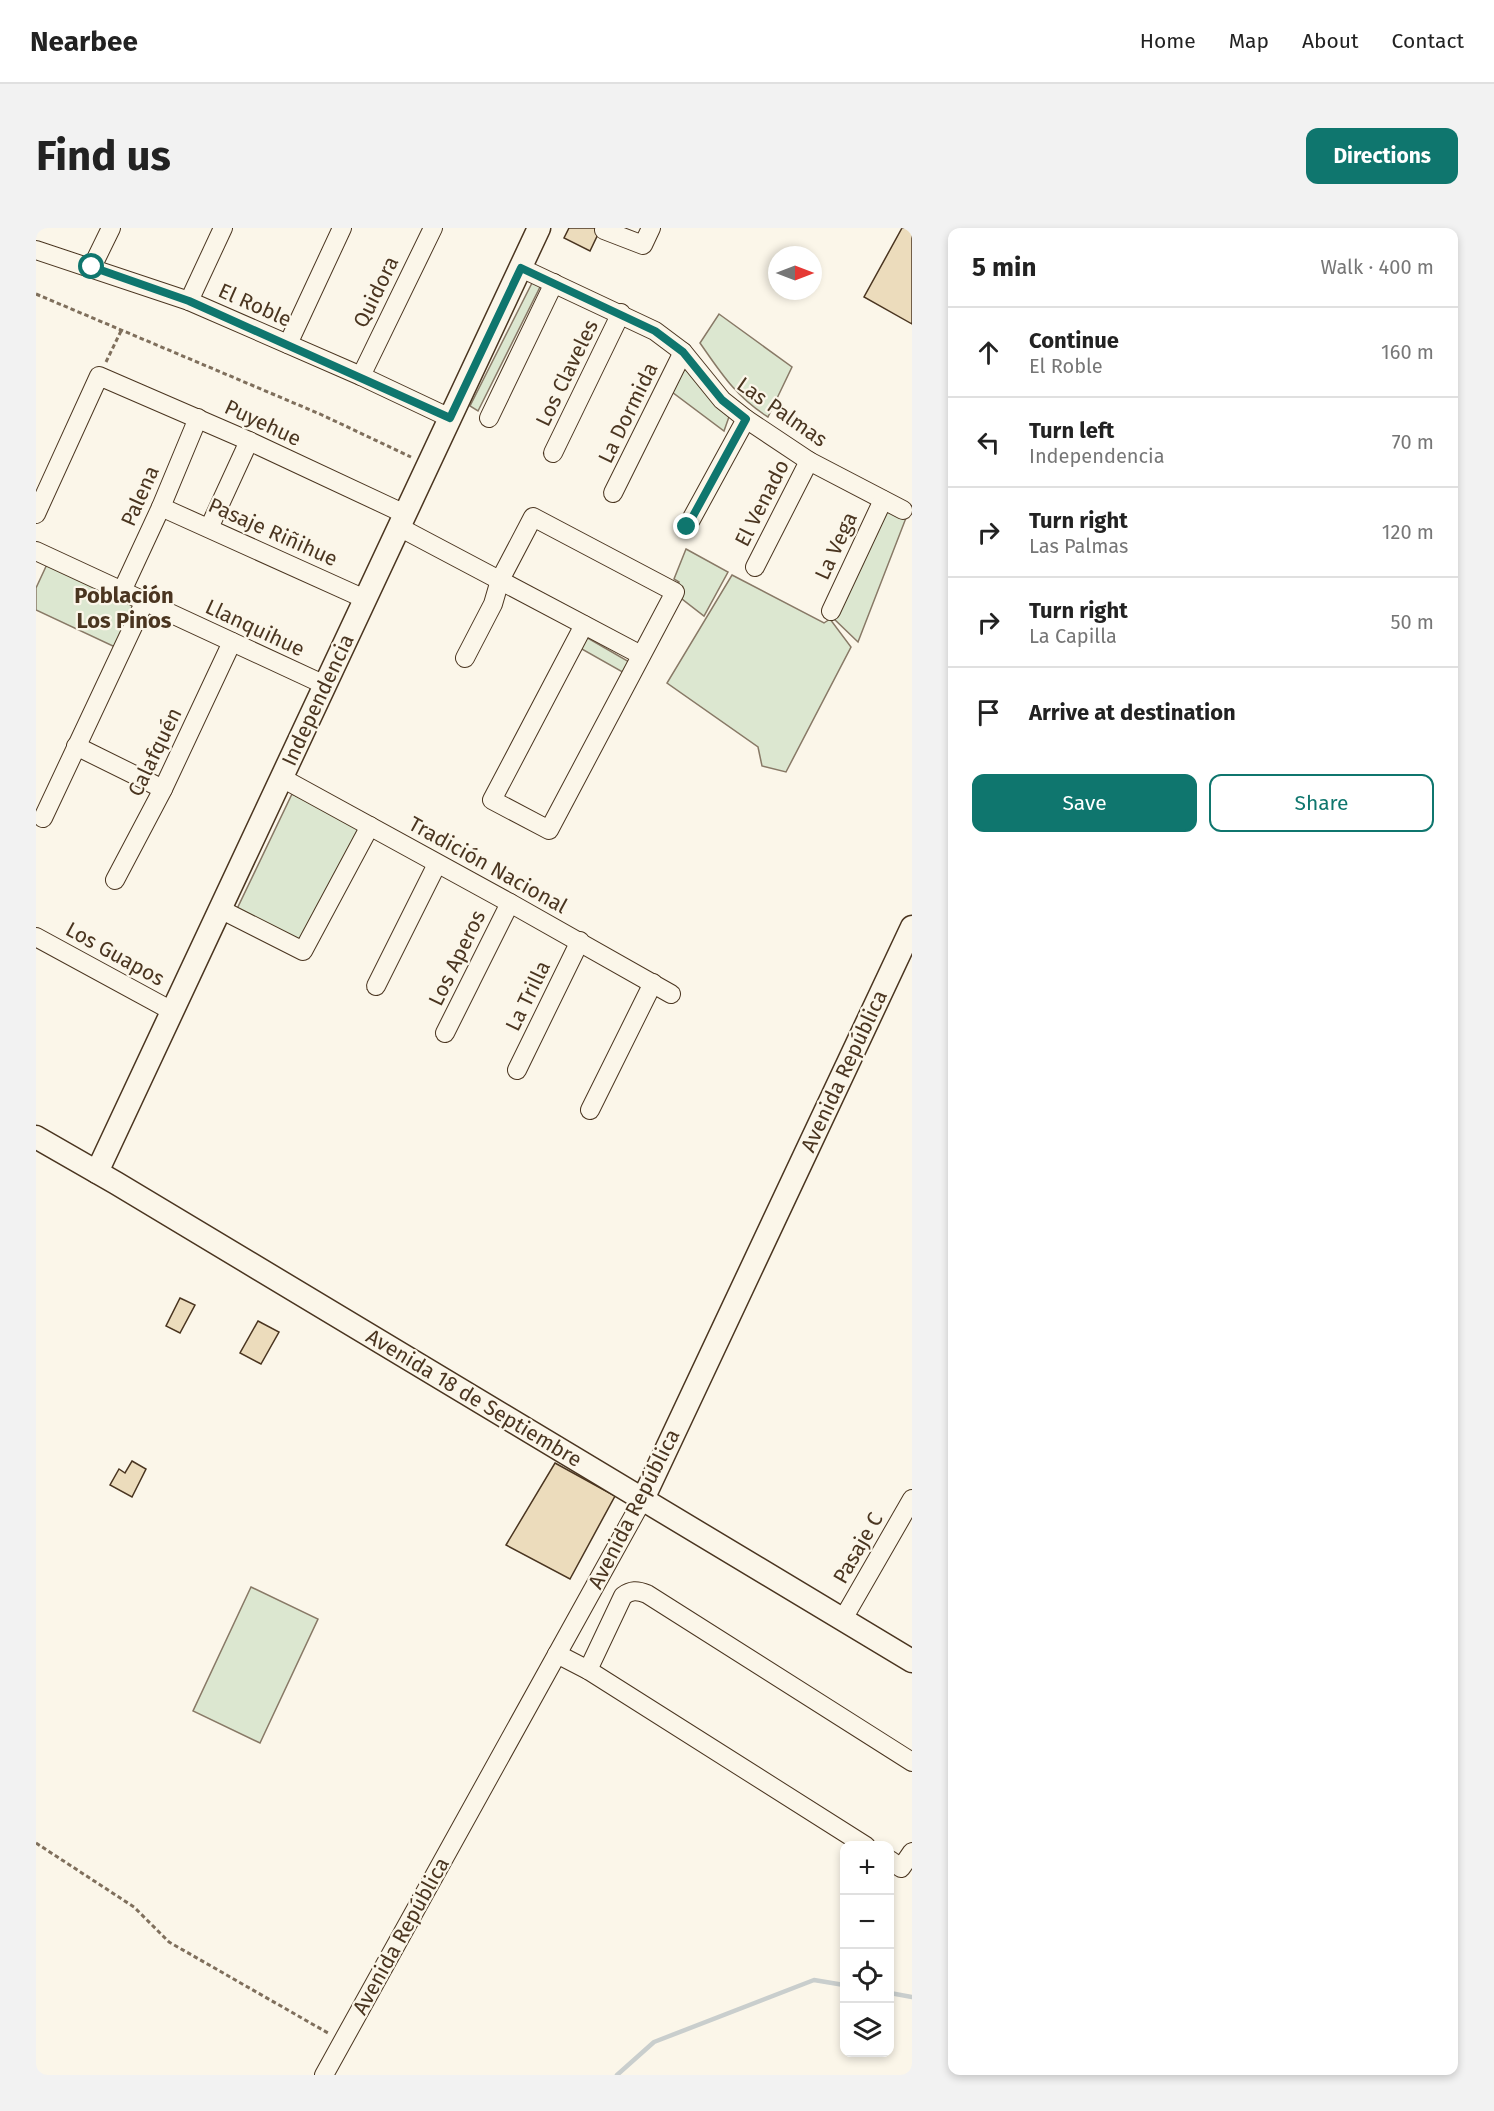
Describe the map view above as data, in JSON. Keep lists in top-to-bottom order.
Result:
{
  "streets": {
    "main road": ["Independencia", "Avenida República", "Avenida 18 de Septiembre"],
    "street": [
      "Quidora",
      "El Roble",
      "Los Claveles",
      "Las Palmas",
      "La Dormida",
      "Puyehue",
      "Palena",
      "El Venado",
      "Pasaje Riñihue",
      "La Vega",
      "Llanquihue",
      "Calafquén",
      "Tradición Nacional",
      "Los Guapos",
      "Los Aperos",
      "La Trilla",
      "Pasaje C"
    ]
  },
  "crossings": [
    ["Quidora", "El Roble"],
    ["El Roble", "Independencia"],
    ["Los Claveles", "Las Palmas"],
    ["Las Palmas", "La Dormida"],
    ["Las Palmas", "El Venado"],
    ["Las Palmas", "La Vega"],
    ["Las Palmas", "Independencia"],
    ["Puyehue", "Palena"],
    ["Puyehue", "Independencia"],
    ["Palena", "Pasaje Riñihue"],
    ["Palena", "Llanquihue"],
    ["Pasaje Riñihue", "Independencia"],
    ["Llanquihue", "Independencia"],
    ["Llanquihue", "Calafquén"],
    ["Independencia", "Tradición Nacional"],
    ["Independencia", "Los Guapos"],
    ["Independencia", "Avenida 18 de Septiembre"],
    ["Tradición Nacional", "Los Aperos"],
    ["Tradición Nacional", "La Trilla"],
    ["Avenida República", "Avenida 18 de Septiembre"],
    ["Avenida 18 de Septiembre", "Pasaje C"]
  ],
  "districts": ["Población Los Pinos"],
  "north": "right",
  "page": {
    "header": "Nearbee",
    "nav": [
      "Home",
      "Map",
      "About",
      "Contact"
    ],
    "buttons": [
      "Directions",
      ["Save", "Share"]
    ],
    "title": "Find us",
    "heading": ["5 min", "Walk · 400 m"],
    "list": [
      ["Continue", "El Roble", "160 m"],
      ["Turn left", "Independencia", "70 m"],
      ["Turn right", "Las Palmas", "120 m"],
      ["Turn right", "La Capilla", "50 m"],
      "Arrive at destination"
    ],
    "map_buttons": ["+", "−"]
  }
}
